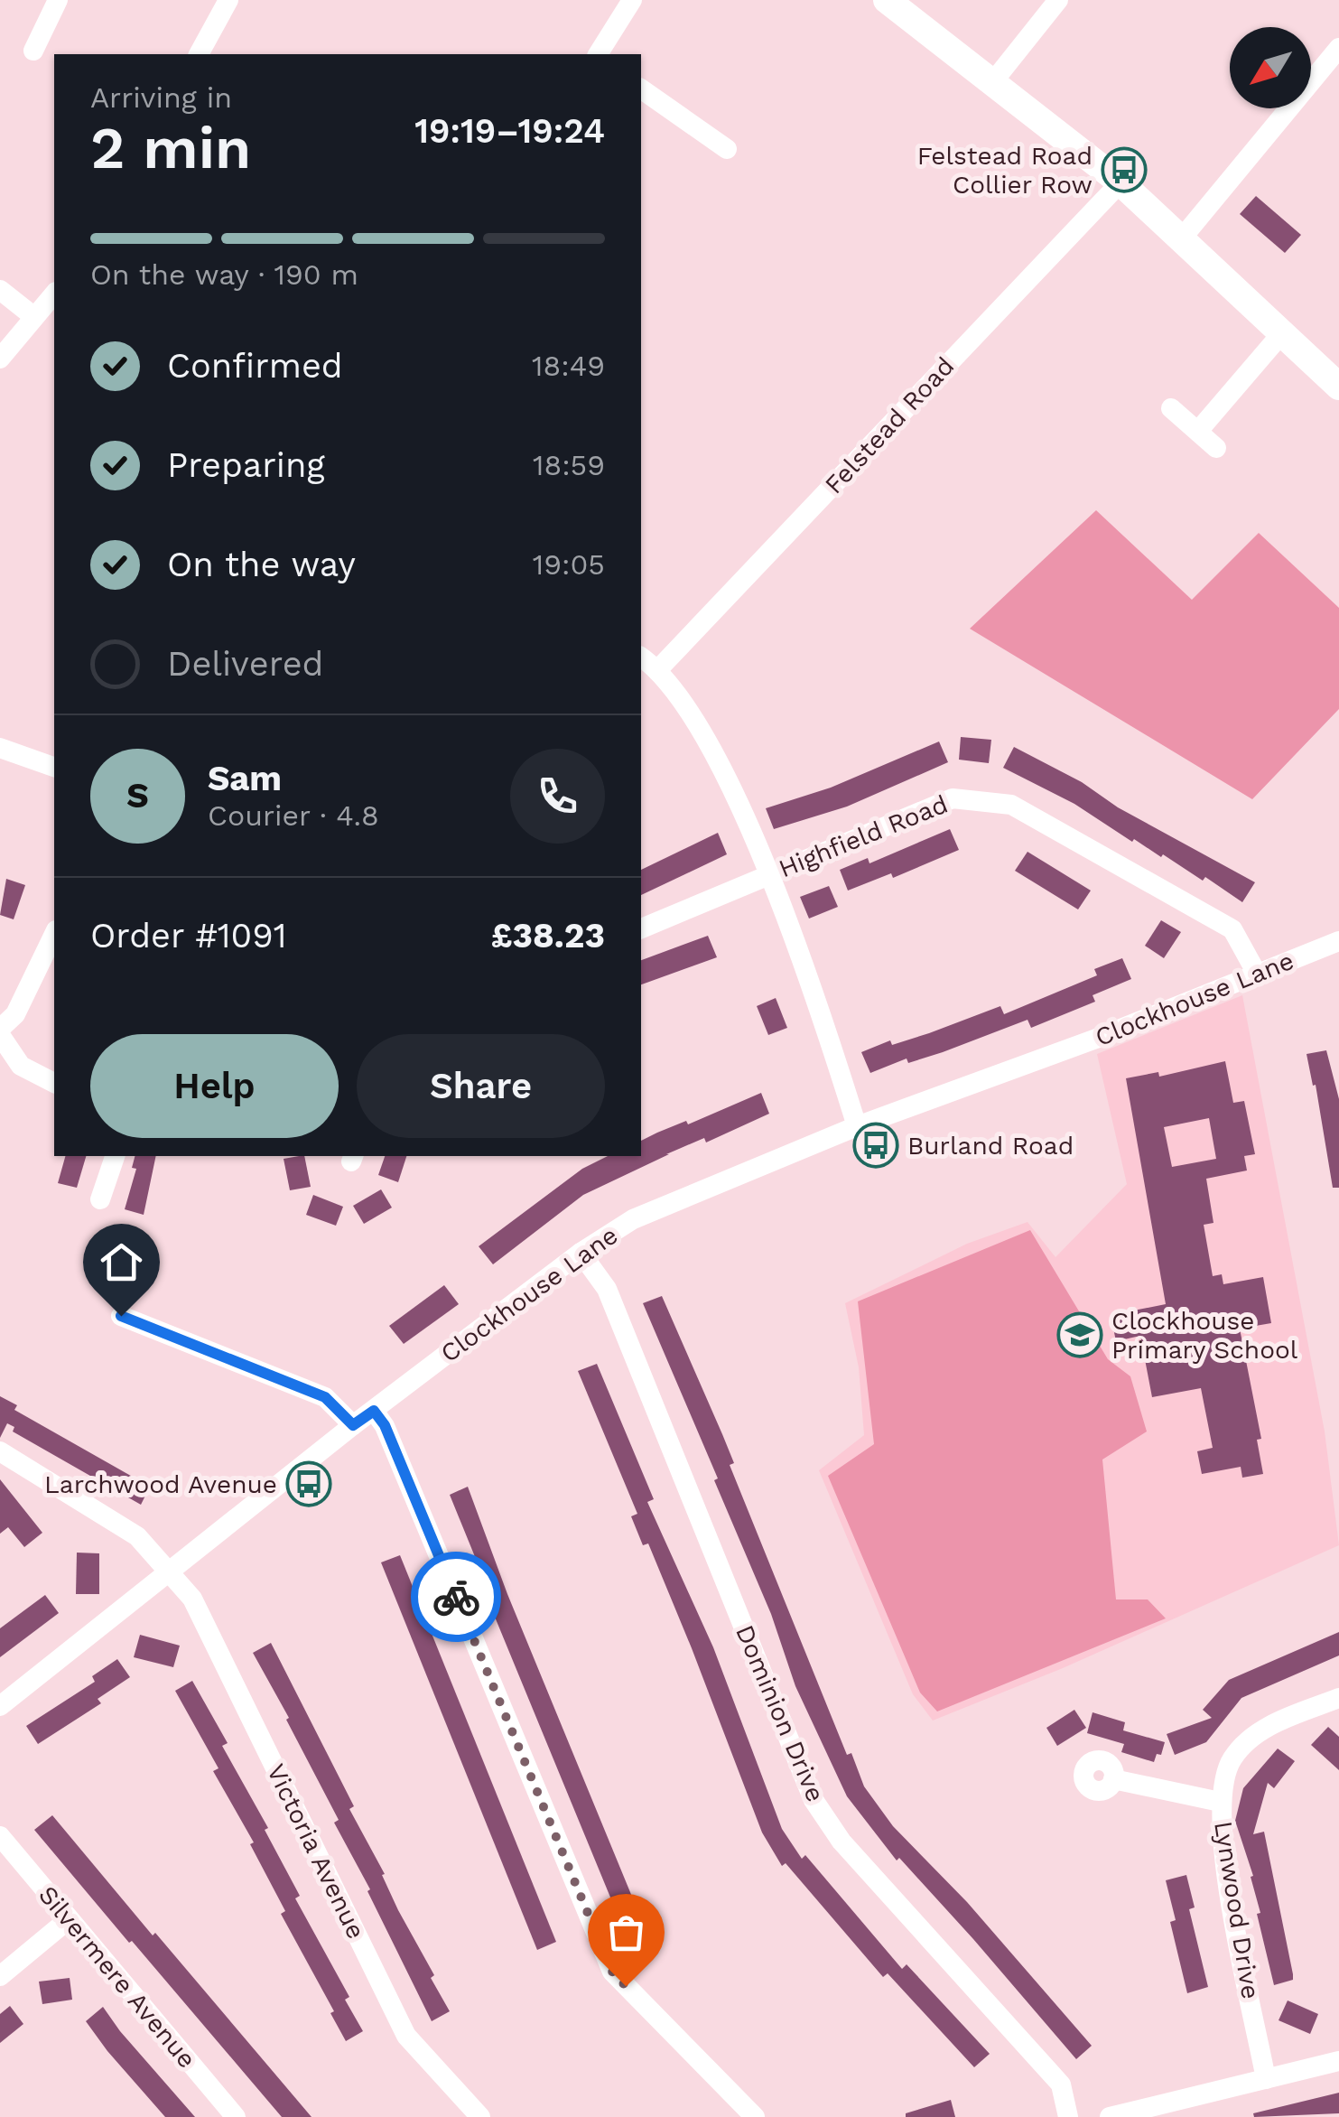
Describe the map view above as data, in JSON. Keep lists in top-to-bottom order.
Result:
{
  "streets": {
    "street": [
      "Felstead Road",
      "Highfield Road",
      "Clockhouse Lane",
      "Dominion Drive",
      "Victoria Avenue",
      "Lynwood Drive",
      "Silvermere Avenue"
    ]
  },
  "crossings": [
    ["Highfield Road", "Clockhouse Lane"],
    ["Clockhouse Lane", "Dominion Drive"],
    ["Clockhouse Lane", "Victoria Avenue"]
  ],
  "places": {
    "bus stop": ["Felstead Road Collier Row", "Burland Road", "Larchwood Avenue"],
    "school or university": ["Clockhouse Primary School"]
  },
  "north": "bottom left",
  "page": {
    "heading": ["2 min", "Arriving in", "19:19–19:24"],
    "panel": [
      "Sam",
      "Courier · 4.8",
      "Order #1091",
      "£38.23"
    ],
    "bar": "On the way · 190 m",
    "list": [
      ["Confirmed", "18:49"],
      ["Preparing", "18:59"],
      ["On the way", "19:05"],
      "Delivered"
    ],
    "round": "S",
    "buttons": ["Help", "Share"]
  }
}
